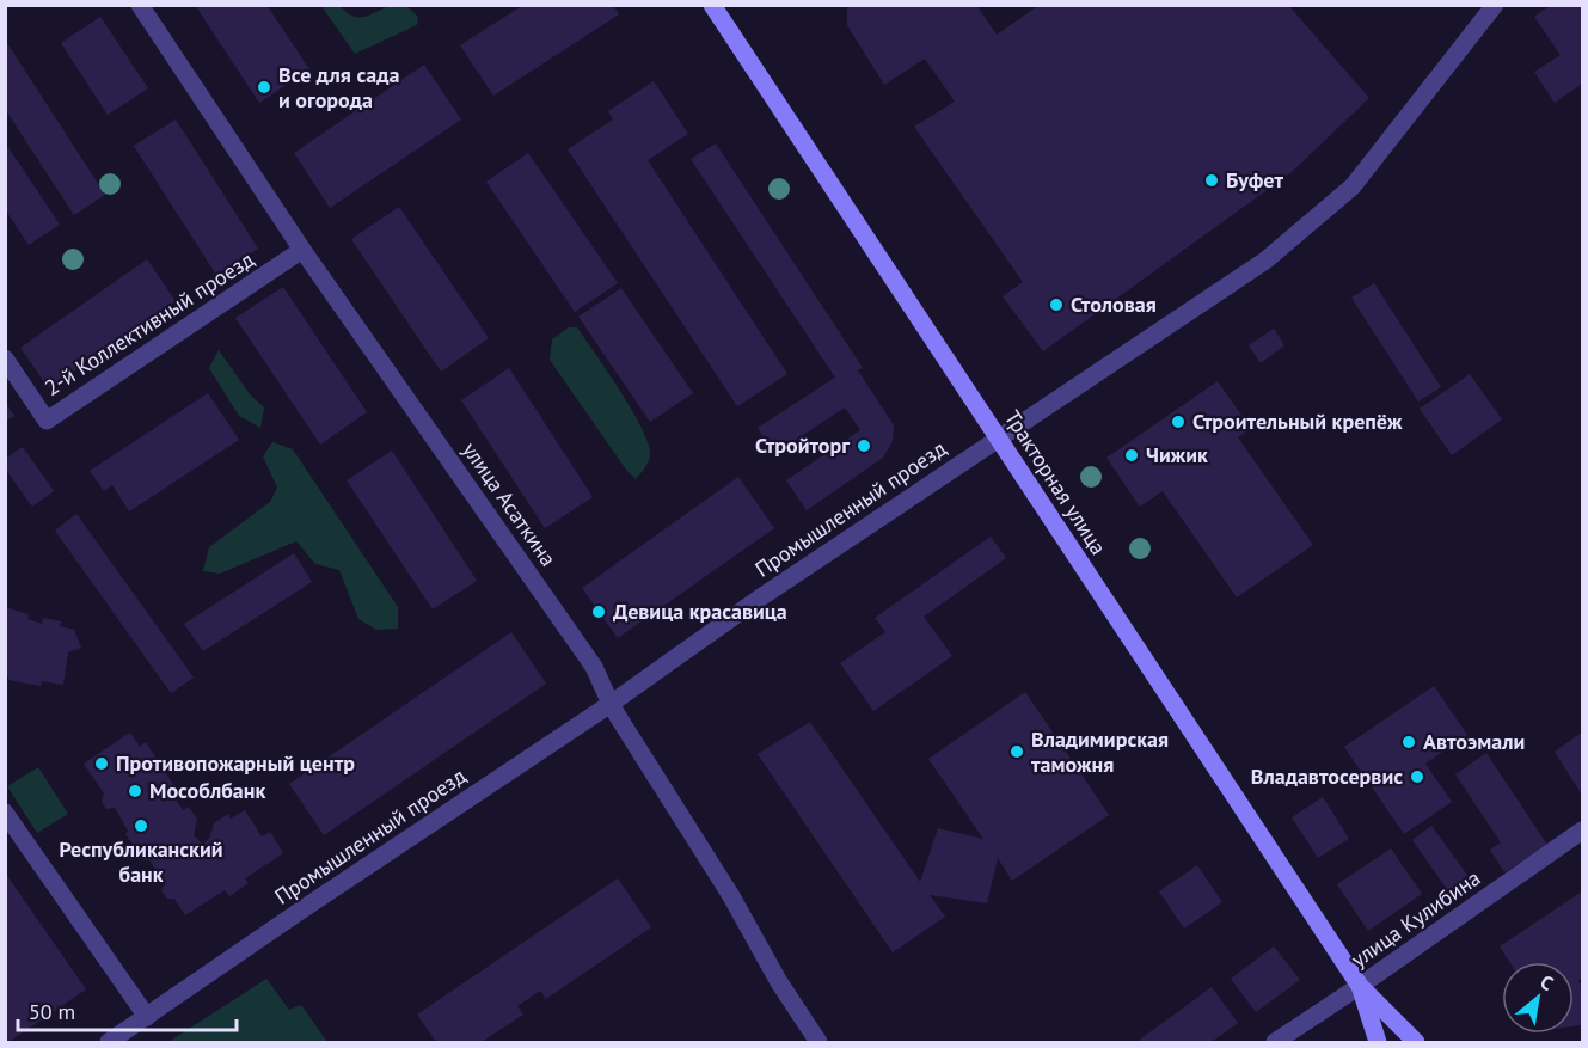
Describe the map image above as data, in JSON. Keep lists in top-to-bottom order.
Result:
{
  "streets": {
    "main road": ["Тракторная улица"],
    "street": [
      "2-й Коллективный проезд",
      "улица Асаткина",
      "Промышленный проезд",
      "улица Кулибина"
    ]
  },
  "crossings": [
    ["2-й Коллективный проезд", "улица Асаткина"],
    ["Тракторная улица", "Промышленный проезд"],
    ["Тракторная улица", "улица Кулибина"],
    ["улица Асаткина", "Промышленный проезд"]
  ],
  "places": [
    "Все для сада и огорода",
    "Буфет",
    "Столовая",
    "Строительный крепёж",
    "Стройторг",
    "Чижик",
    "Девица красавица",
    "Автоэмали",
    "Владимирская таможня",
    "Противопожарный центр",
    "Владавтосервис",
    "Мособлбанк",
    "Республиканский банк"
  ],
  "scale_bar": "50 m",
  "north": "top right"
}
